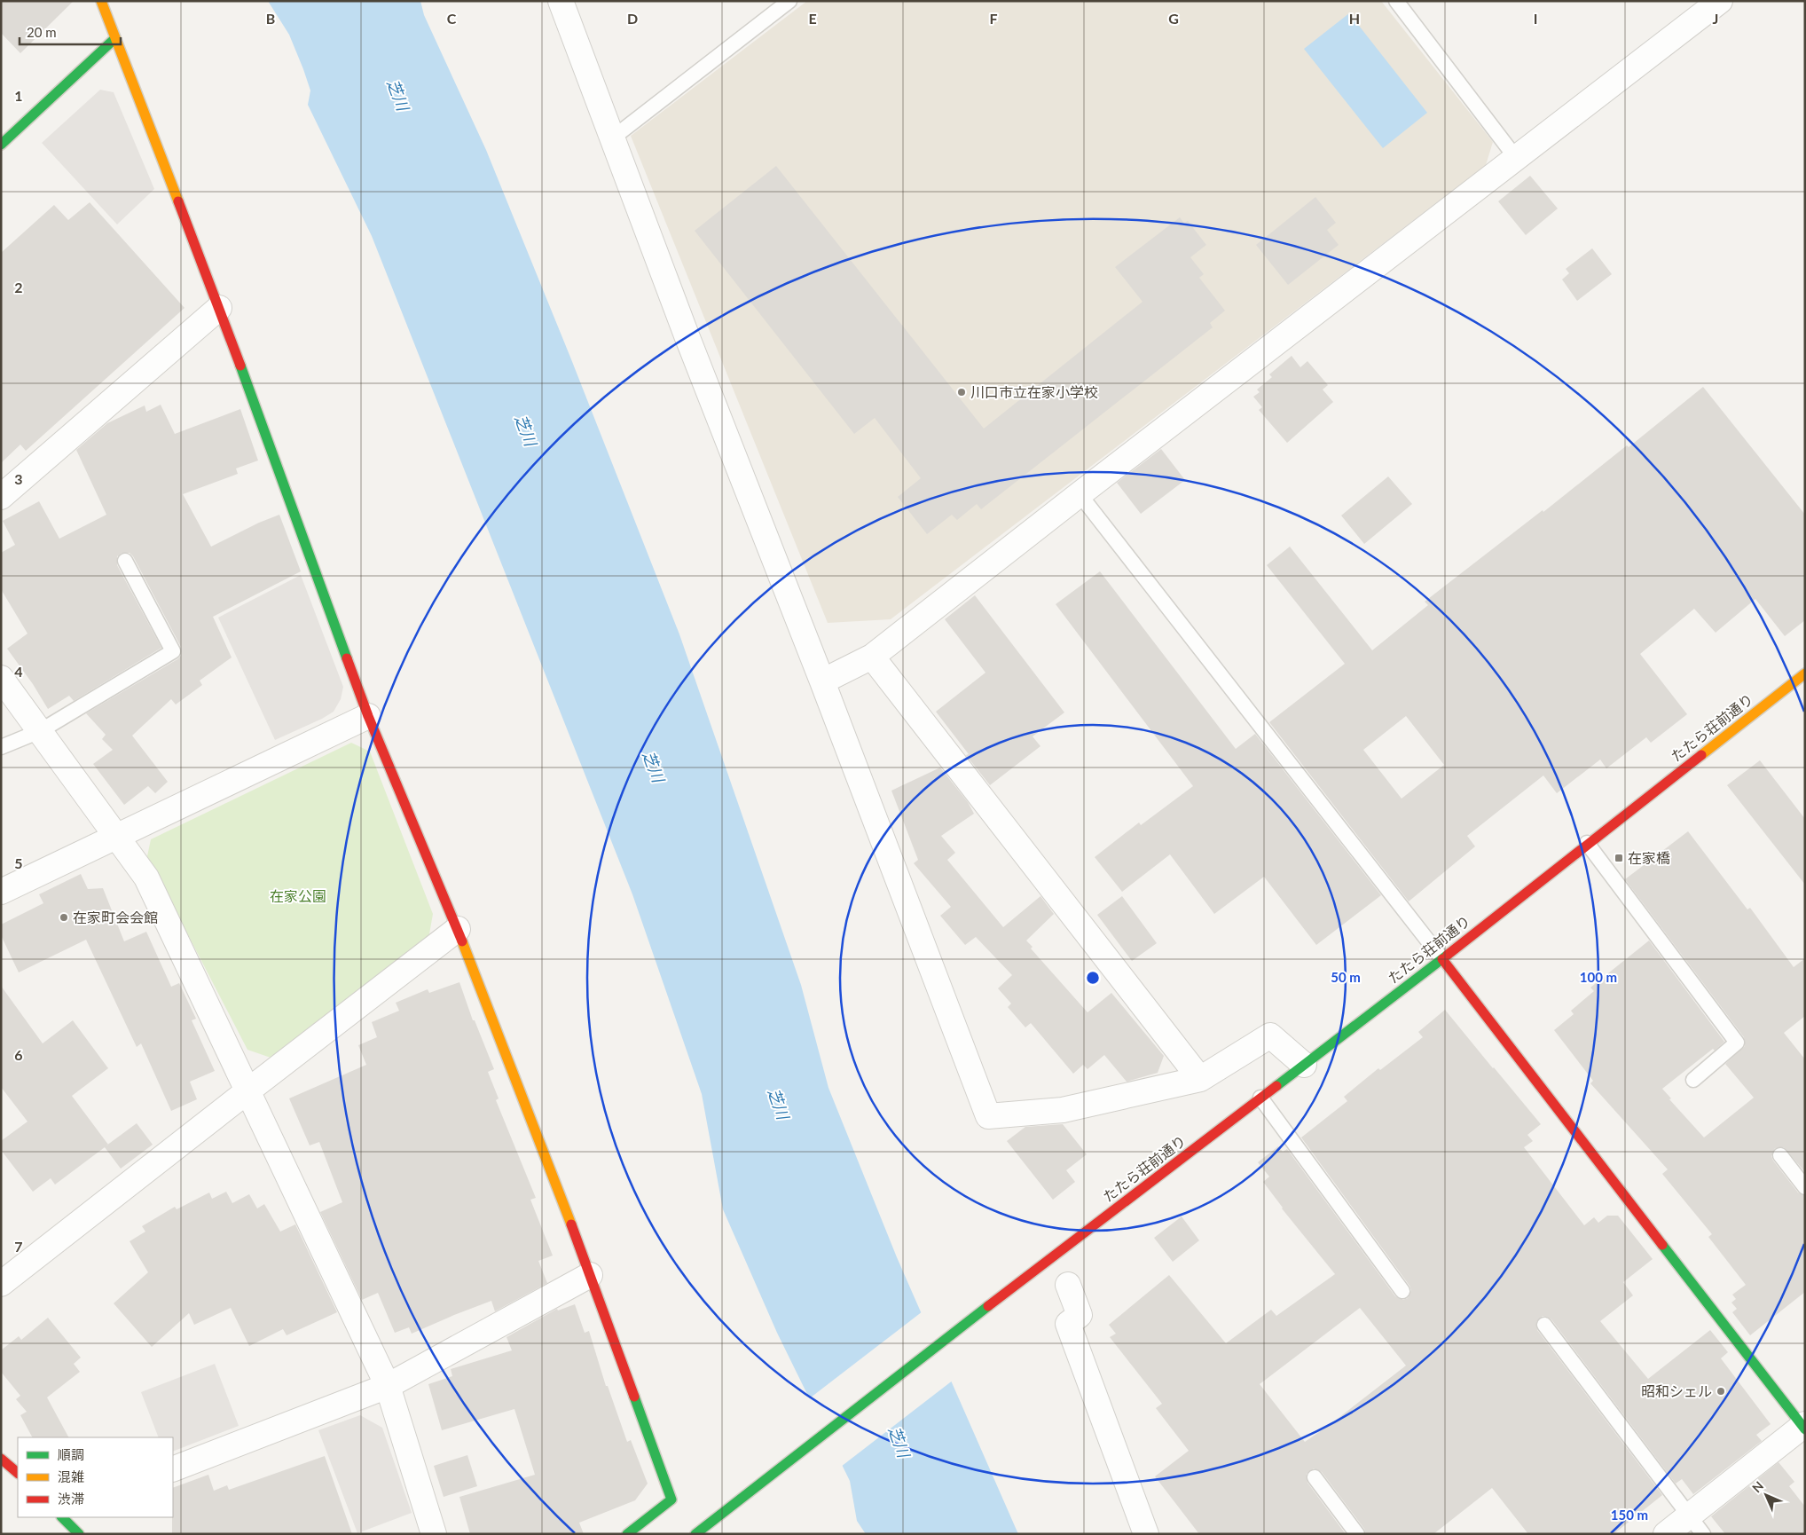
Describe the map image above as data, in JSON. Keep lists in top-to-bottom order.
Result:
{
  "streets": {
    "street": ["たたら荘前通り"]
  },
  "water": ["芝川"],
  "parks": ["在家公園"],
  "places": {
    "other": ["川口市立在家小学校", "在家町会会館", "昭和シェル"],
    "transit": ["在家橋"]
  },
  "legend": ["順調", "混雑", "渋滞"],
  "scale_bar": "20 m",
  "north": "top left",
  "grid": {
    "columns": [
      "B",
      "C",
      "D",
      "E",
      "F",
      "G",
      "H",
      "I",
      "J"
    ],
    "rows": [
      "1",
      "2",
      "3",
      "4",
      "5",
      "6",
      "7"
    ]
  },
  "rings": ["50 m", "100 m", "150 m"]
}
